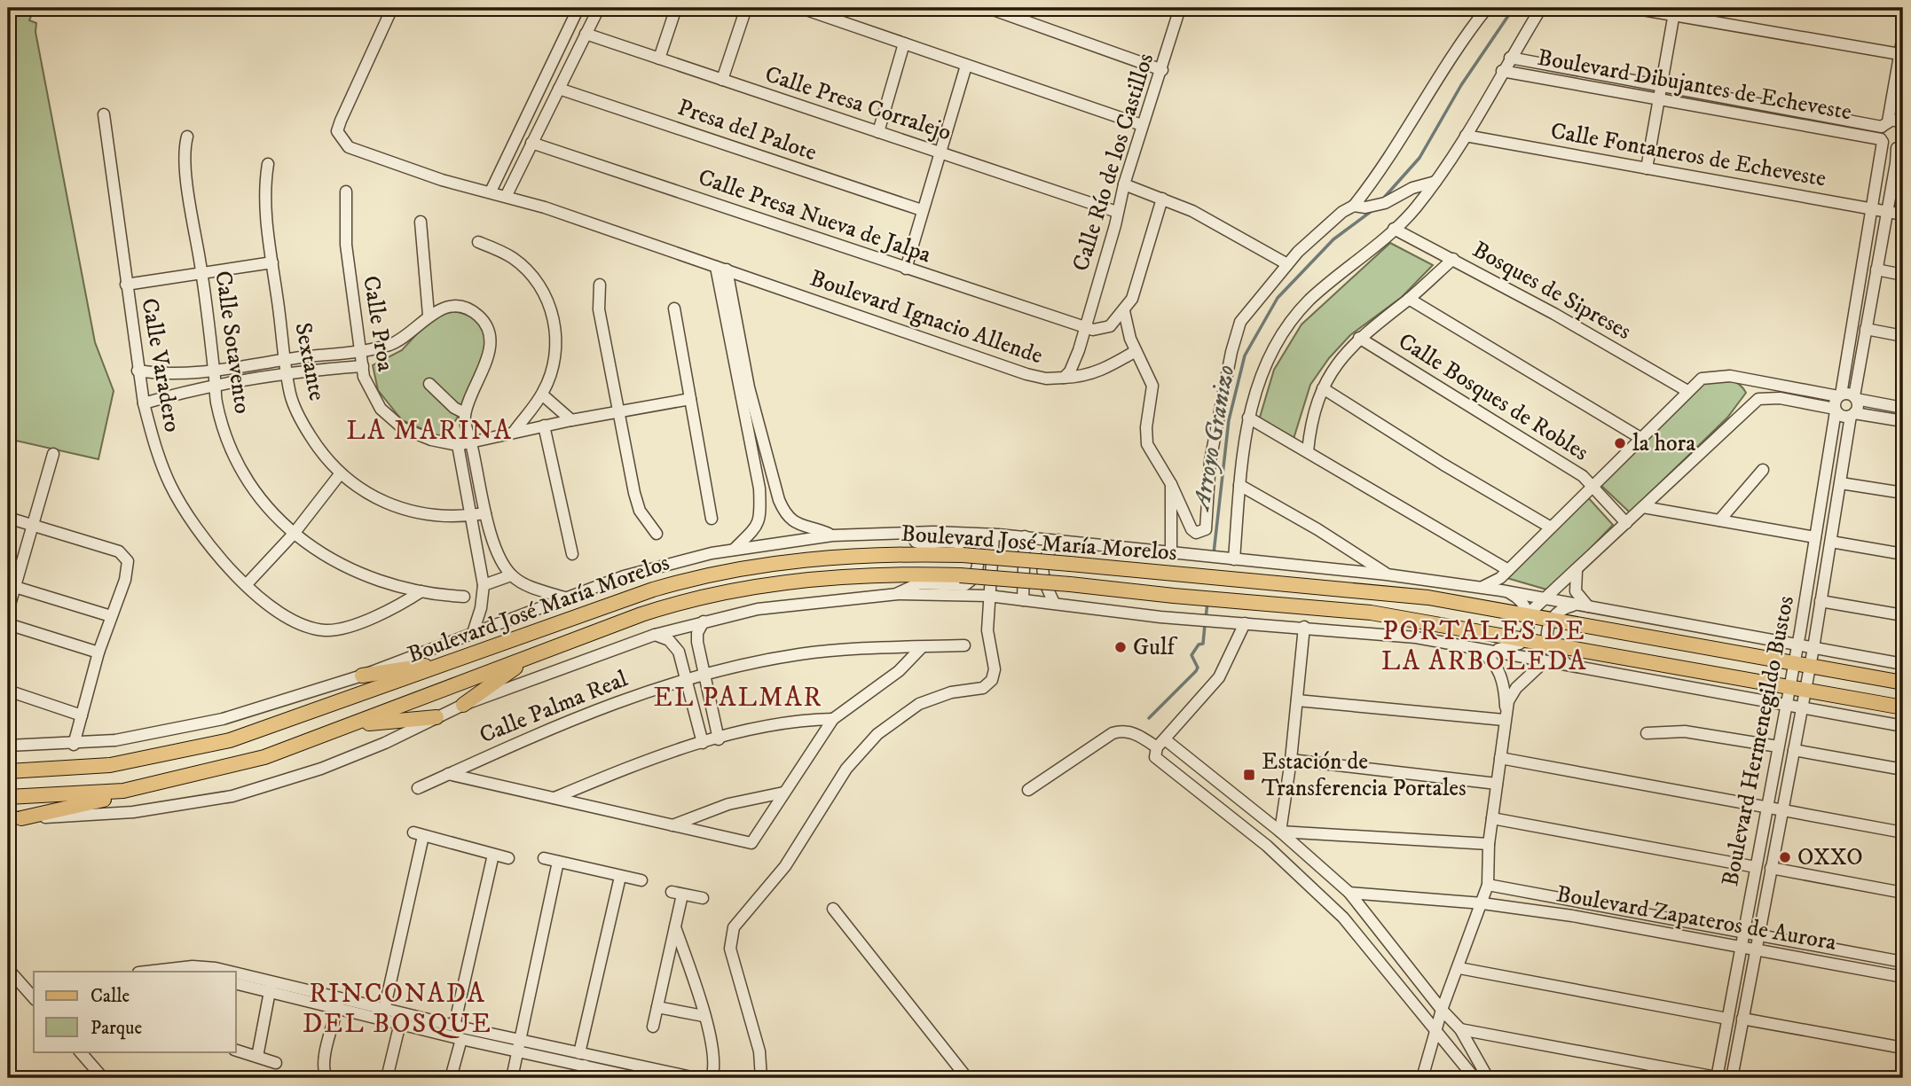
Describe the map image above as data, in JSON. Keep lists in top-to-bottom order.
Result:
{
  "streets": {
    "main road": ["Boulevard José María Morelos"],
    "street": [
      "Boulevard Dibujantes de Echeveste",
      "Calle Presa Corralejo",
      "Presa del Palote",
      "Calle Fontaneros de Echeveste",
      "Calle Río de los Castillos",
      "Calle Presa Nueva de Jalpa",
      "Bosques de Sipreses",
      "Boulevard Ignacio Allende",
      "Calle Proa",
      "Calle Sotavento",
      "Sextante",
      "Calle Varadero",
      "Calle Bosques de Robles",
      "Calle Palma Real",
      "Boulevard Hermenegildo Bustos",
      "Boulevard Zapateros de Aurora"
    ]
  },
  "crossings": [
    ["Boulevard Dibujantes de Echeveste", "Boulevard Hermenegildo Bustos"],
    ["Calle Presa Corralejo", "Calle Río de los Castillos"],
    ["Calle Fontaneros de Echeveste", "Boulevard Hermenegildo Bustos"],
    ["Calle Río de los Castillos", "Calle Presa Nueva de Jalpa"],
    ["Calle Río de los Castillos", "Boulevard Ignacio Allende"],
    ["Calle Presa Nueva de Jalpa", "Boulevard Ignacio Allende"],
    ["Calle Sotavento", "Calle Varadero"],
    ["Boulevard José María Morelos", "Boulevard Hermenegildo Bustos"],
    ["Boulevard Hermenegildo Bustos", "Boulevard Zapateros de Aurora"]
  ],
  "districts": [
    "LA MARINA",
    "PORTALES DE LA ARBOLEDA",
    "EL PALMAR",
    "RINCONADA DEL BOSQUE"
  ],
  "water": ["Arroyo Granizo"],
  "places": {
    "other": ["la hora", "Gulf", "OXXO"],
    "transit": ["Estación de Transferencia Portales"]
  },
  "legend": ["Calle", "Parque"]
}
